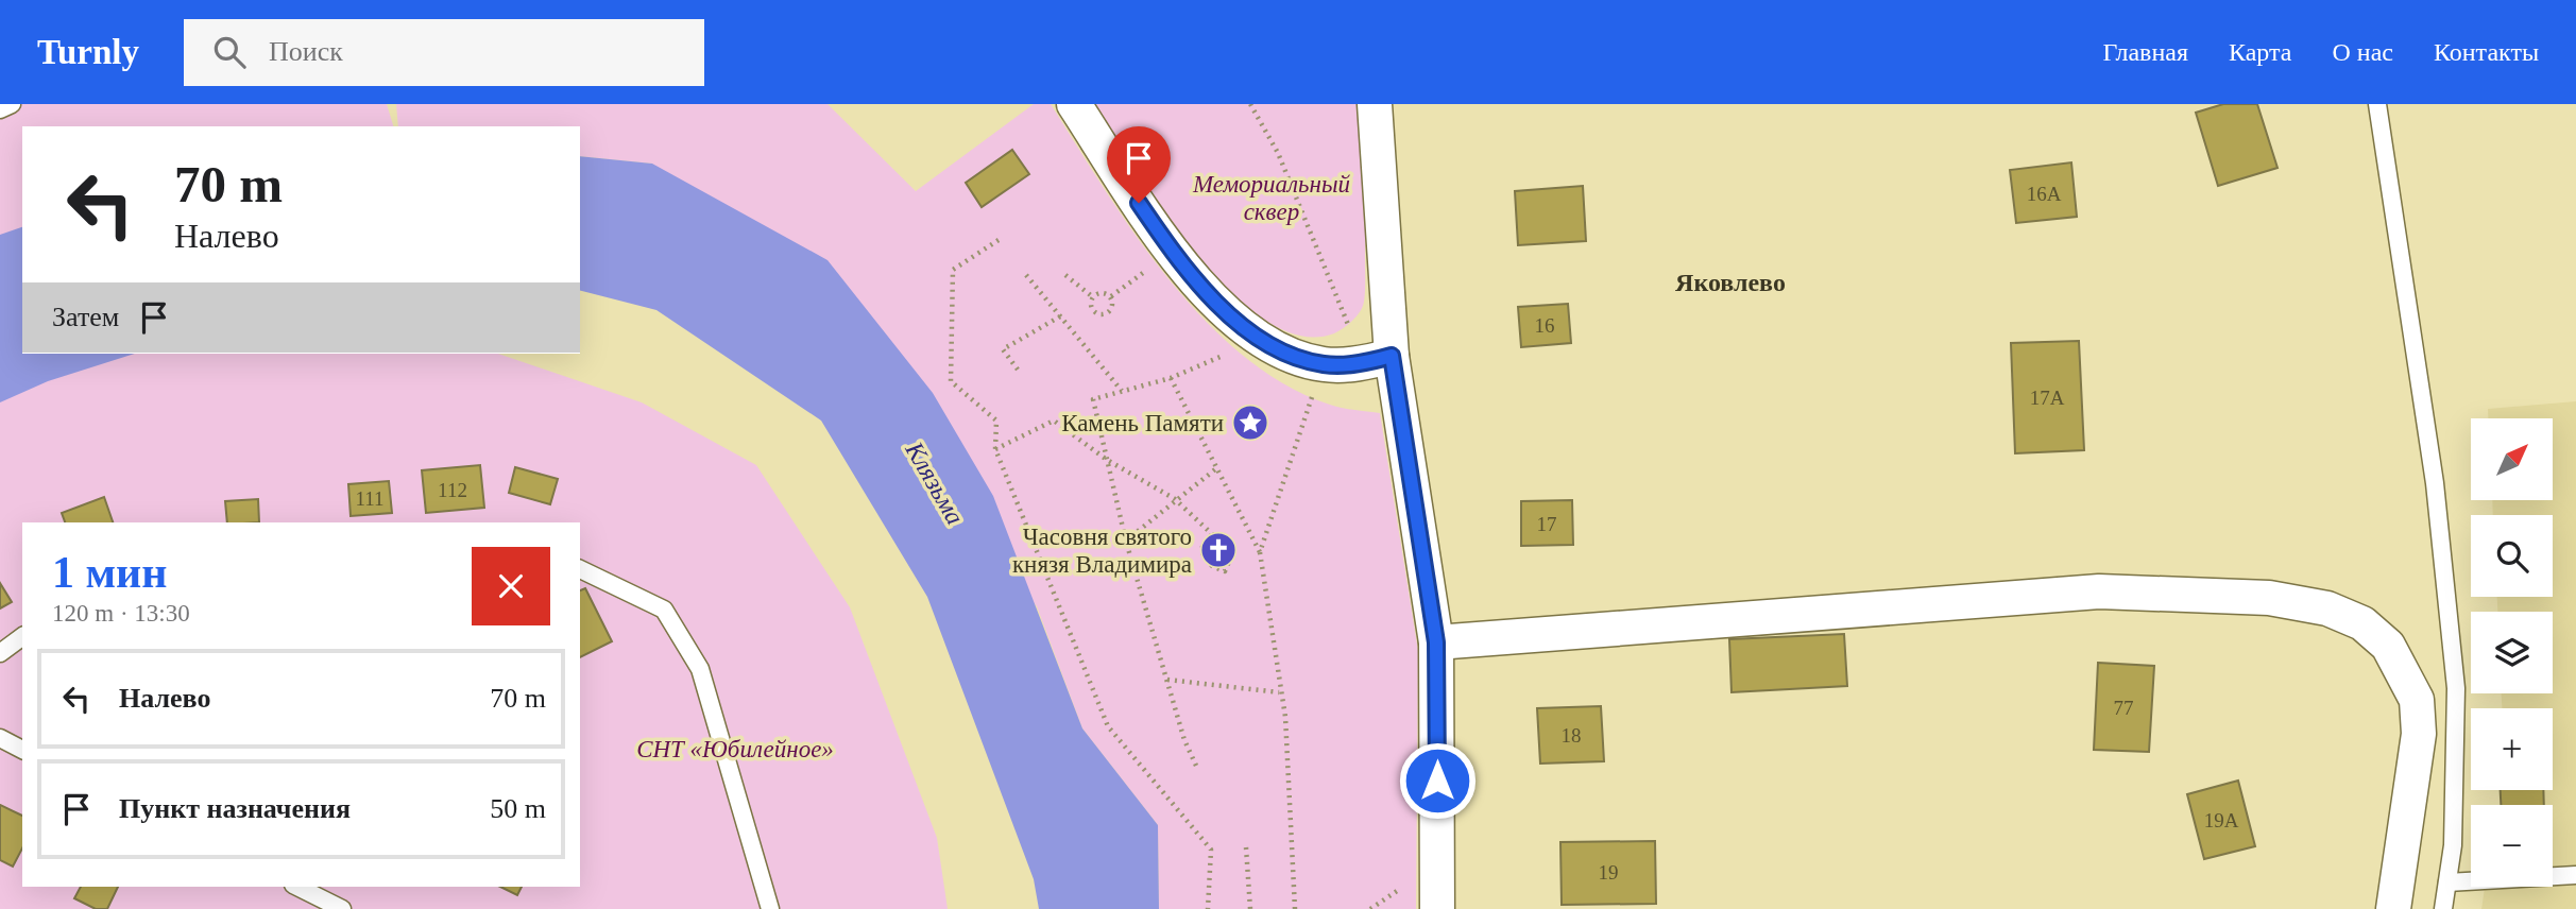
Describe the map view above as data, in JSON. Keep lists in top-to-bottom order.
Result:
{
  "districts": ["Яковлево"],
  "water": ["Клязьма"],
  "parks": ["Мемориальный сквер", "СНТ «Юбилейное»"],
  "places": {
    "place": ["Камень Памяти"],
    "church": ["Часовня святого князя Владимира"]
  },
  "house_numbers": [
    "16А",
    "16",
    "17А",
    "112",
    "111",
    "17",
    "77",
    "18",
    "19А",
    "19"
  ],
  "north": "top right",
  "page": {
    "header": "Turnly",
    "search": "Поиск",
    "nav": [
      "Главная",
      "Карта",
      "О нас",
      "Контакты"
    ],
    "turn": ["70 m", "Налево"],
    "then": "Затем",
    "map_buttons": ["+", "−"],
    "heading": ["1 мин", "120 m · 13:30"],
    "list": [
      {
        "name": "Налево",
        "value": "70 m"
      },
      {
        "name": "Пункт назначения",
        "value": "50 m"
      }
    ]
  }
}
